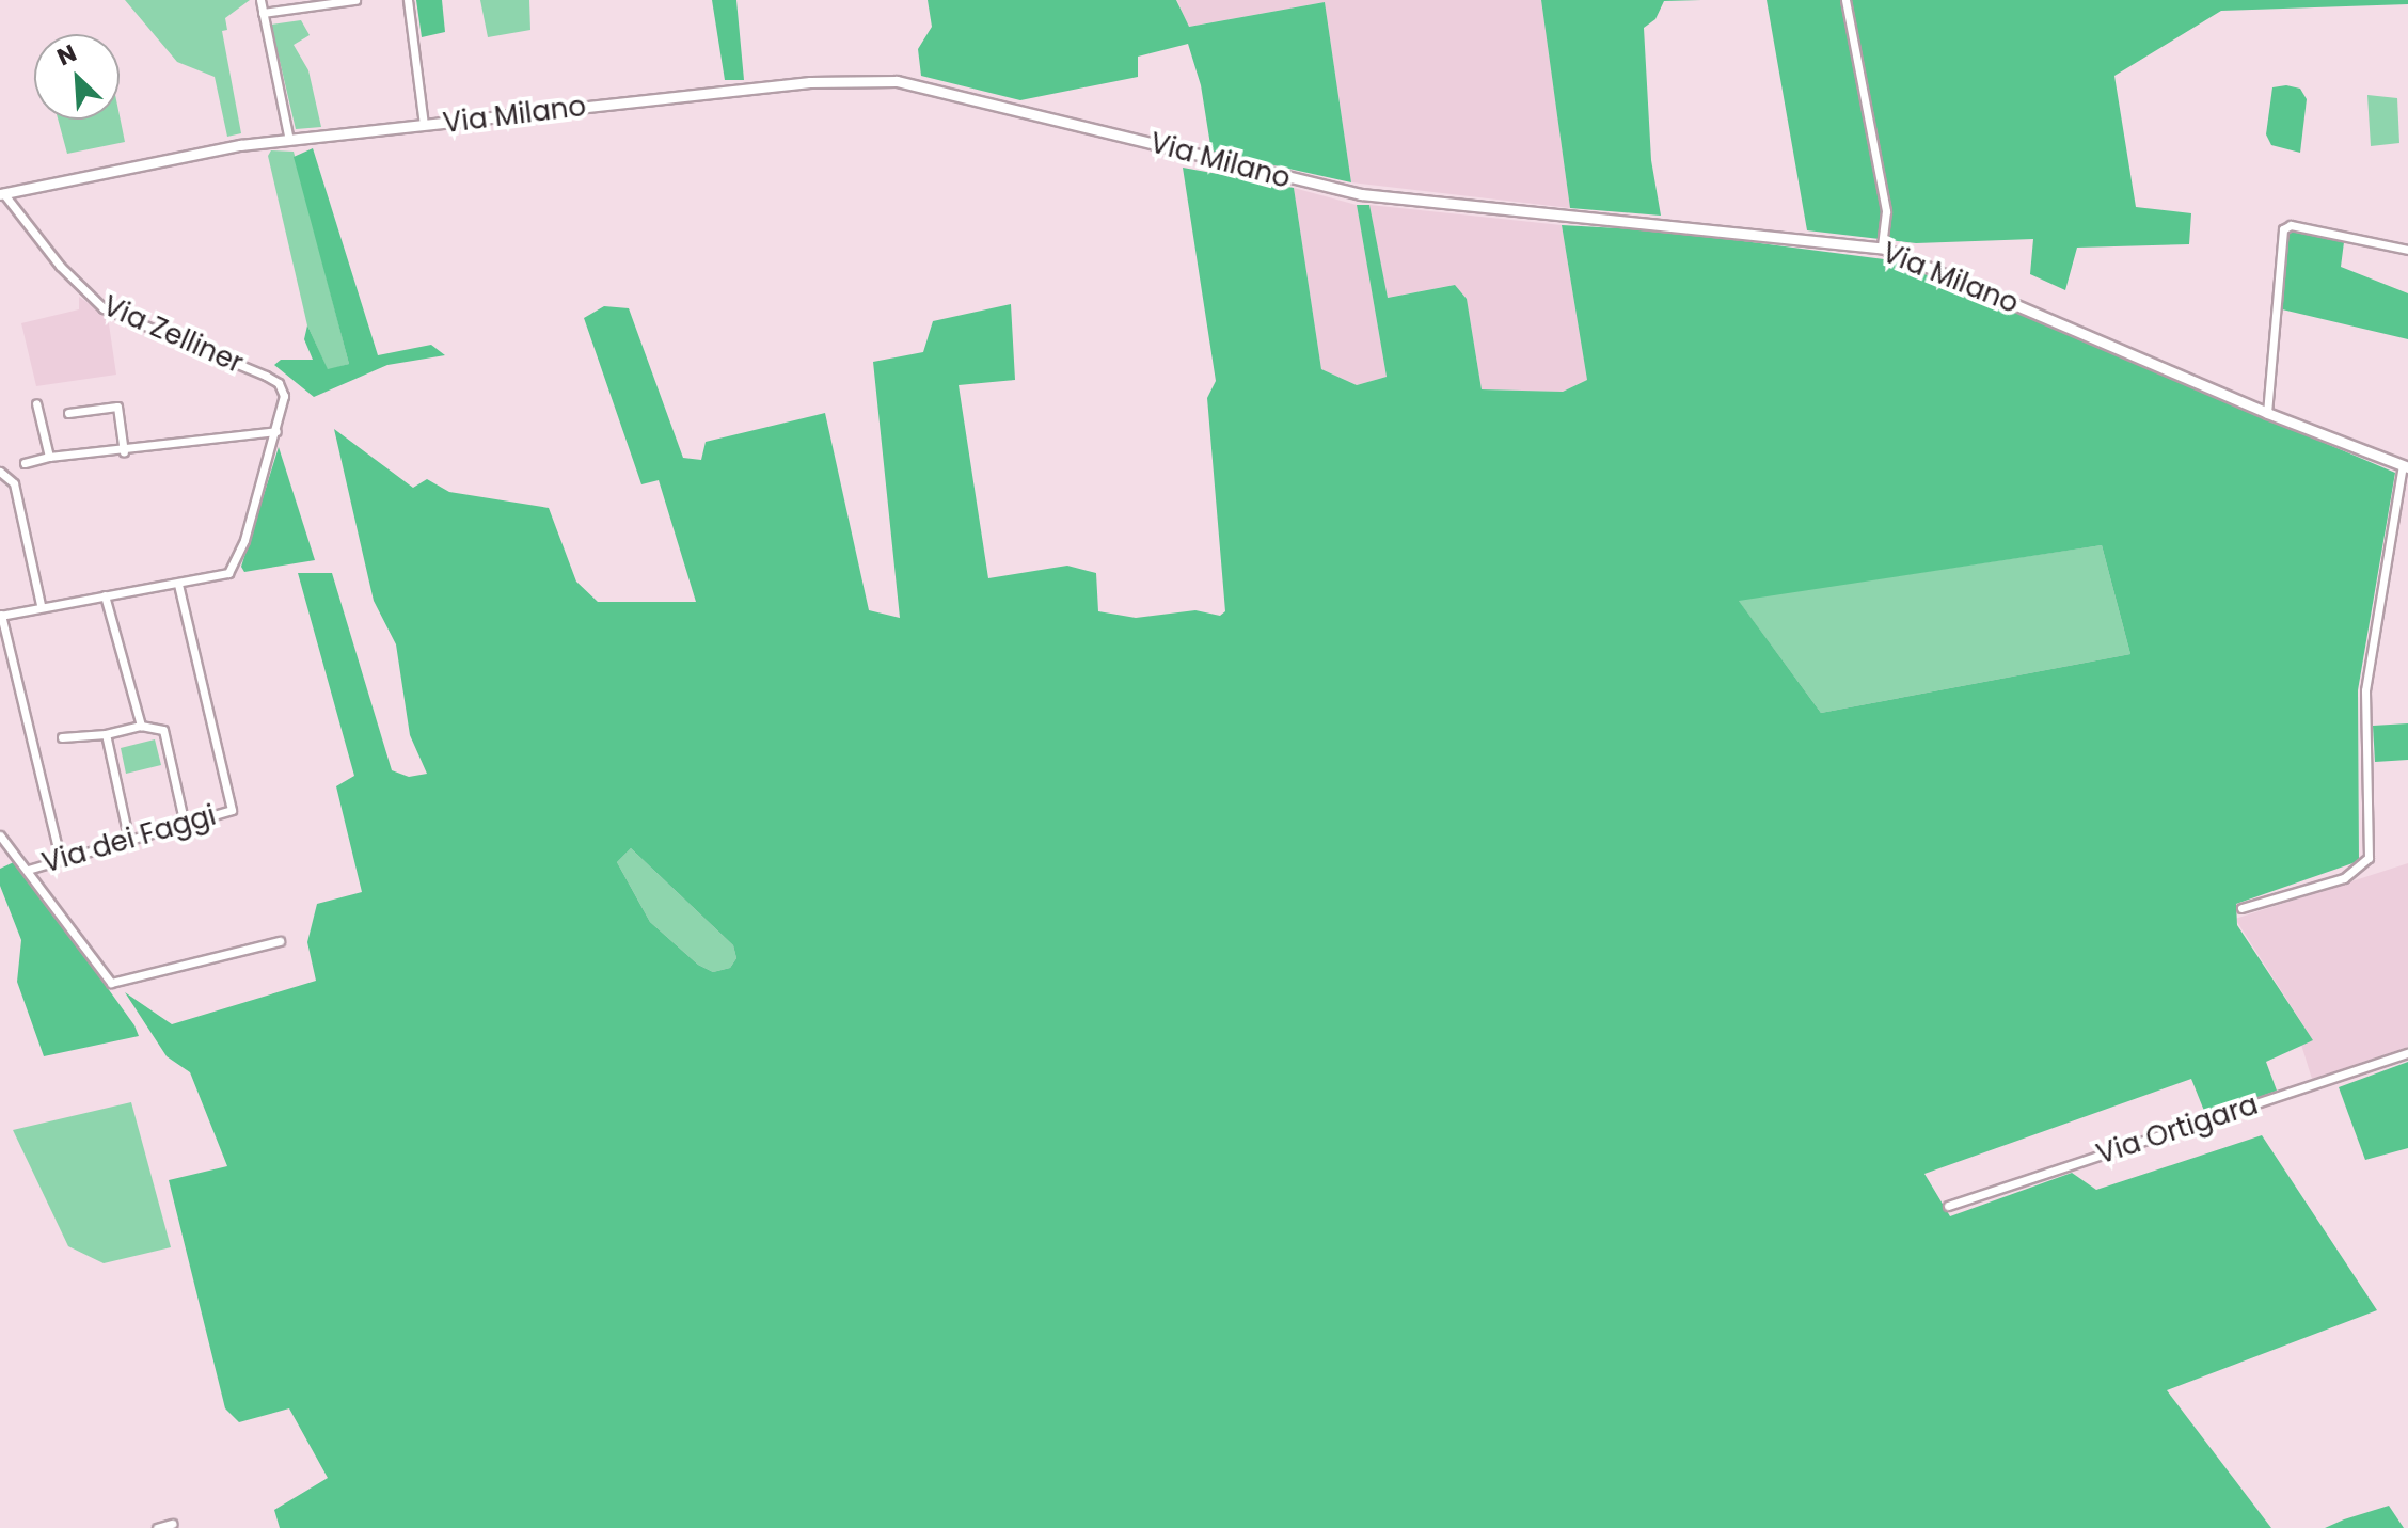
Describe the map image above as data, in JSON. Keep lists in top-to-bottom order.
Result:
{
  "streets": {
    "street": [
      "Via Milano",
      "Via Zelliner",
      "Via dei Faggi",
      "Via Ortigara"
    ]
  },
  "crossings": [
    ["Via Milano", "Via Zelliner"]
  ],
  "north": "top left"
}
